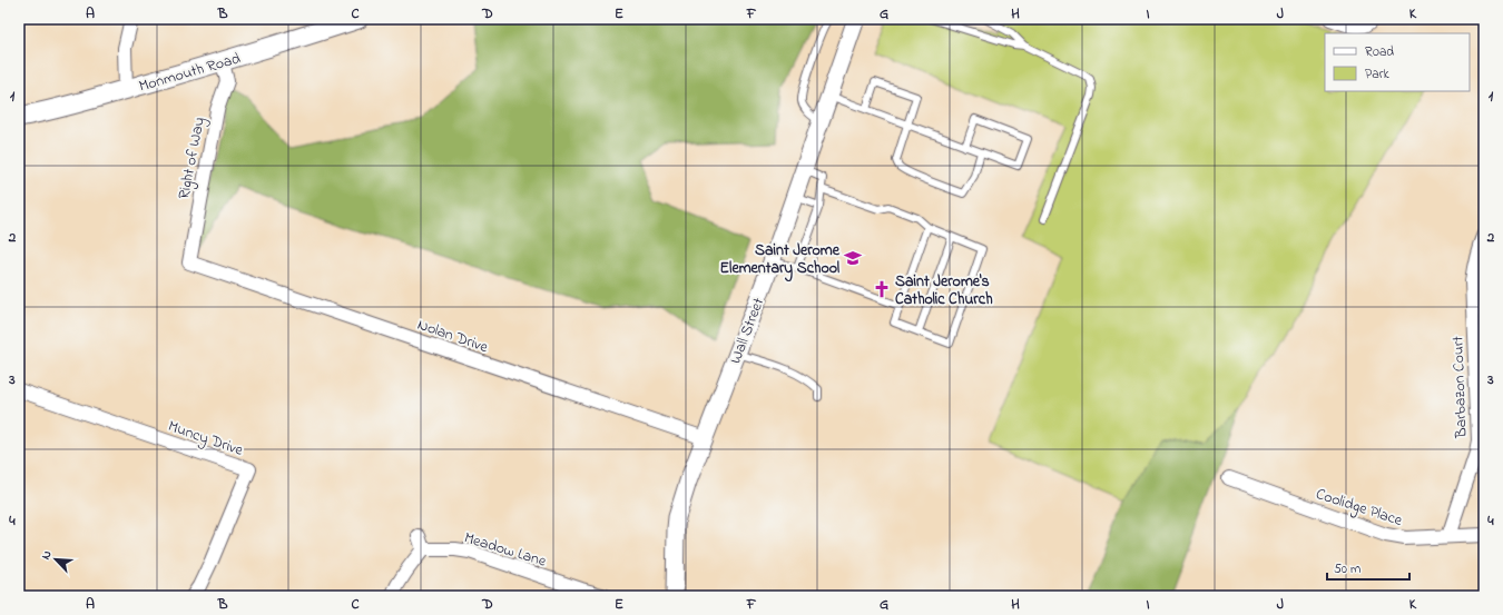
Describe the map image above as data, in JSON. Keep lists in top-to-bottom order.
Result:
{
  "streets": {
    "main road": ["Monmouth Road"],
    "street": [
      "Right of Way",
      "Wall Street",
      "Nolan Drive",
      "Barbazon Court",
      "Muncy Drive",
      "Coolidge Place",
      "Meadow Lane"
    ]
  },
  "crossings": [
    ["Monmouth Road", "Right of Way"],
    ["Right of Way", "Nolan Drive"],
    ["Wall Street", "Nolan Drive"],
    ["Barbazon Court", "Coolidge Place"]
  ],
  "places": {
    "school or university": ["Saint Jerome Elementary School"],
    "church": ["Saint Jerome's Catholic Church"]
  },
  "legend": ["Road", "Park"],
  "scale_bar": "50 m",
  "north": "top left",
  "grid": {
    "columns": [
      "A",
      "B",
      "C",
      "D",
      "E",
      "F",
      "G",
      "H",
      "I",
      "J",
      "K"
    ],
    "rows": [
      "1",
      "2",
      "3",
      "4"
    ]
  }
}
